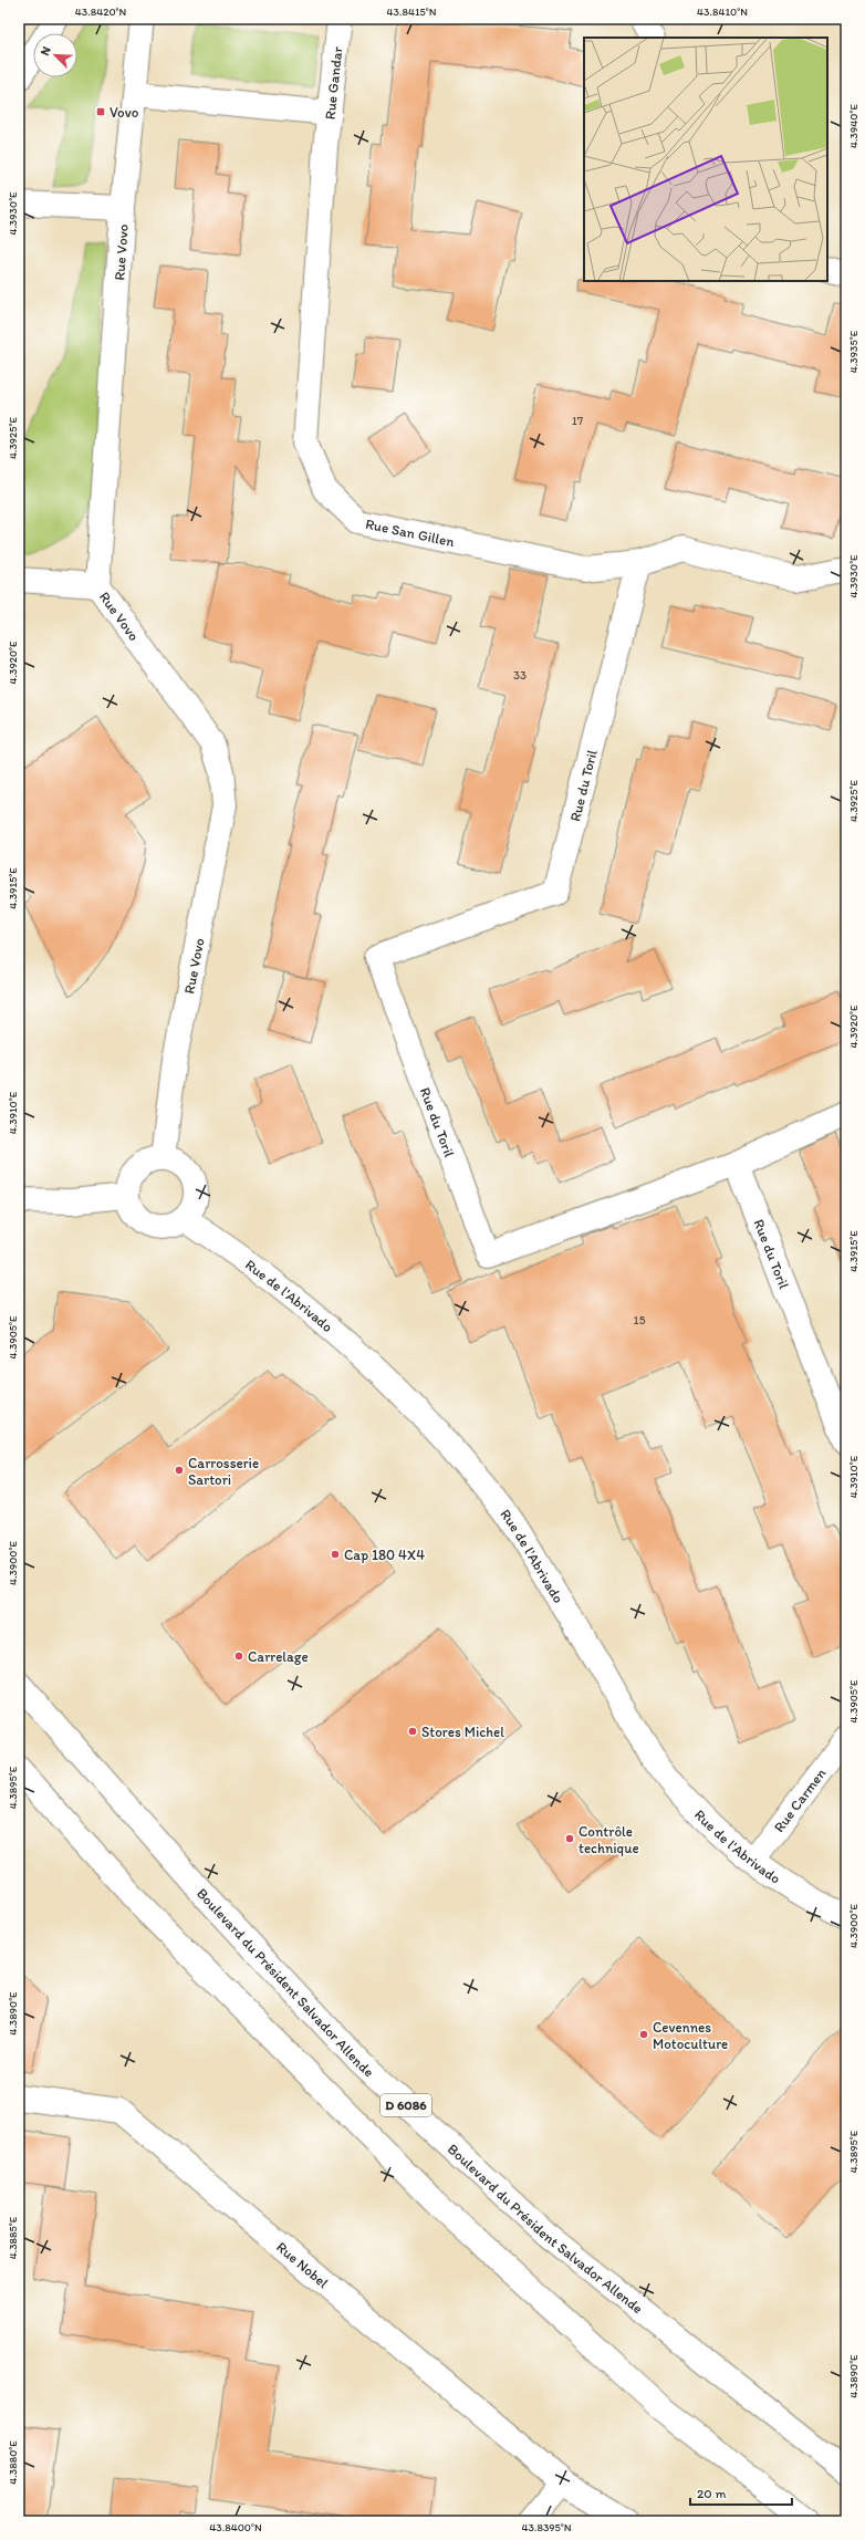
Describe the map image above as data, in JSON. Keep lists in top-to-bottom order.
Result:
{
  "streets": {
    "street": [
      "Rue Gandar",
      "Rue Vovo",
      "Rue San Gillen",
      "Rue du Toril",
      "Rue de l'Abrivado",
      "Rue Carmen",
      "Boulevard du Président Salvador Allende",
      "D 6086",
      "Rue Nobel"
    ]
  },
  "crossings": [
    ["Rue Gandar", "Rue San Gillen"],
    ["Rue Vovo", "Rue de l'Abrivado"],
    ["Rue San Gillen", "Rue du Toril"],
    ["Rue de l'Abrivado", "Rue Carmen"]
  ],
  "places": {
    "transit": ["Vovo"],
    "other": [
      "Carrosserie Sartori",
      "Cap 180 4X4",
      "Carrelage",
      "Stores Michel",
      "Contrôle technique",
      "Cevennes Motoculture"
    ]
  },
  "house_numbers": ["17", "33", "15"],
  "scale_bar": "20 m",
  "north": "top left",
  "coordinates": [
    "43.8420°N",
    "43.8415°N",
    "43.8410°N",
    "4.3940°E",
    "4.3930°E",
    "4.3935°E",
    "4.3925°E",
    "4.3920°E",
    "4.3915°E",
    "4.3910°E",
    "4.3905°E",
    "4.3900°E",
    "4.3895°E",
    "4.3890°E",
    "4.3885°E",
    "4.3880°E",
    "43.8400°N",
    "43.8395°N"
  ]
}
